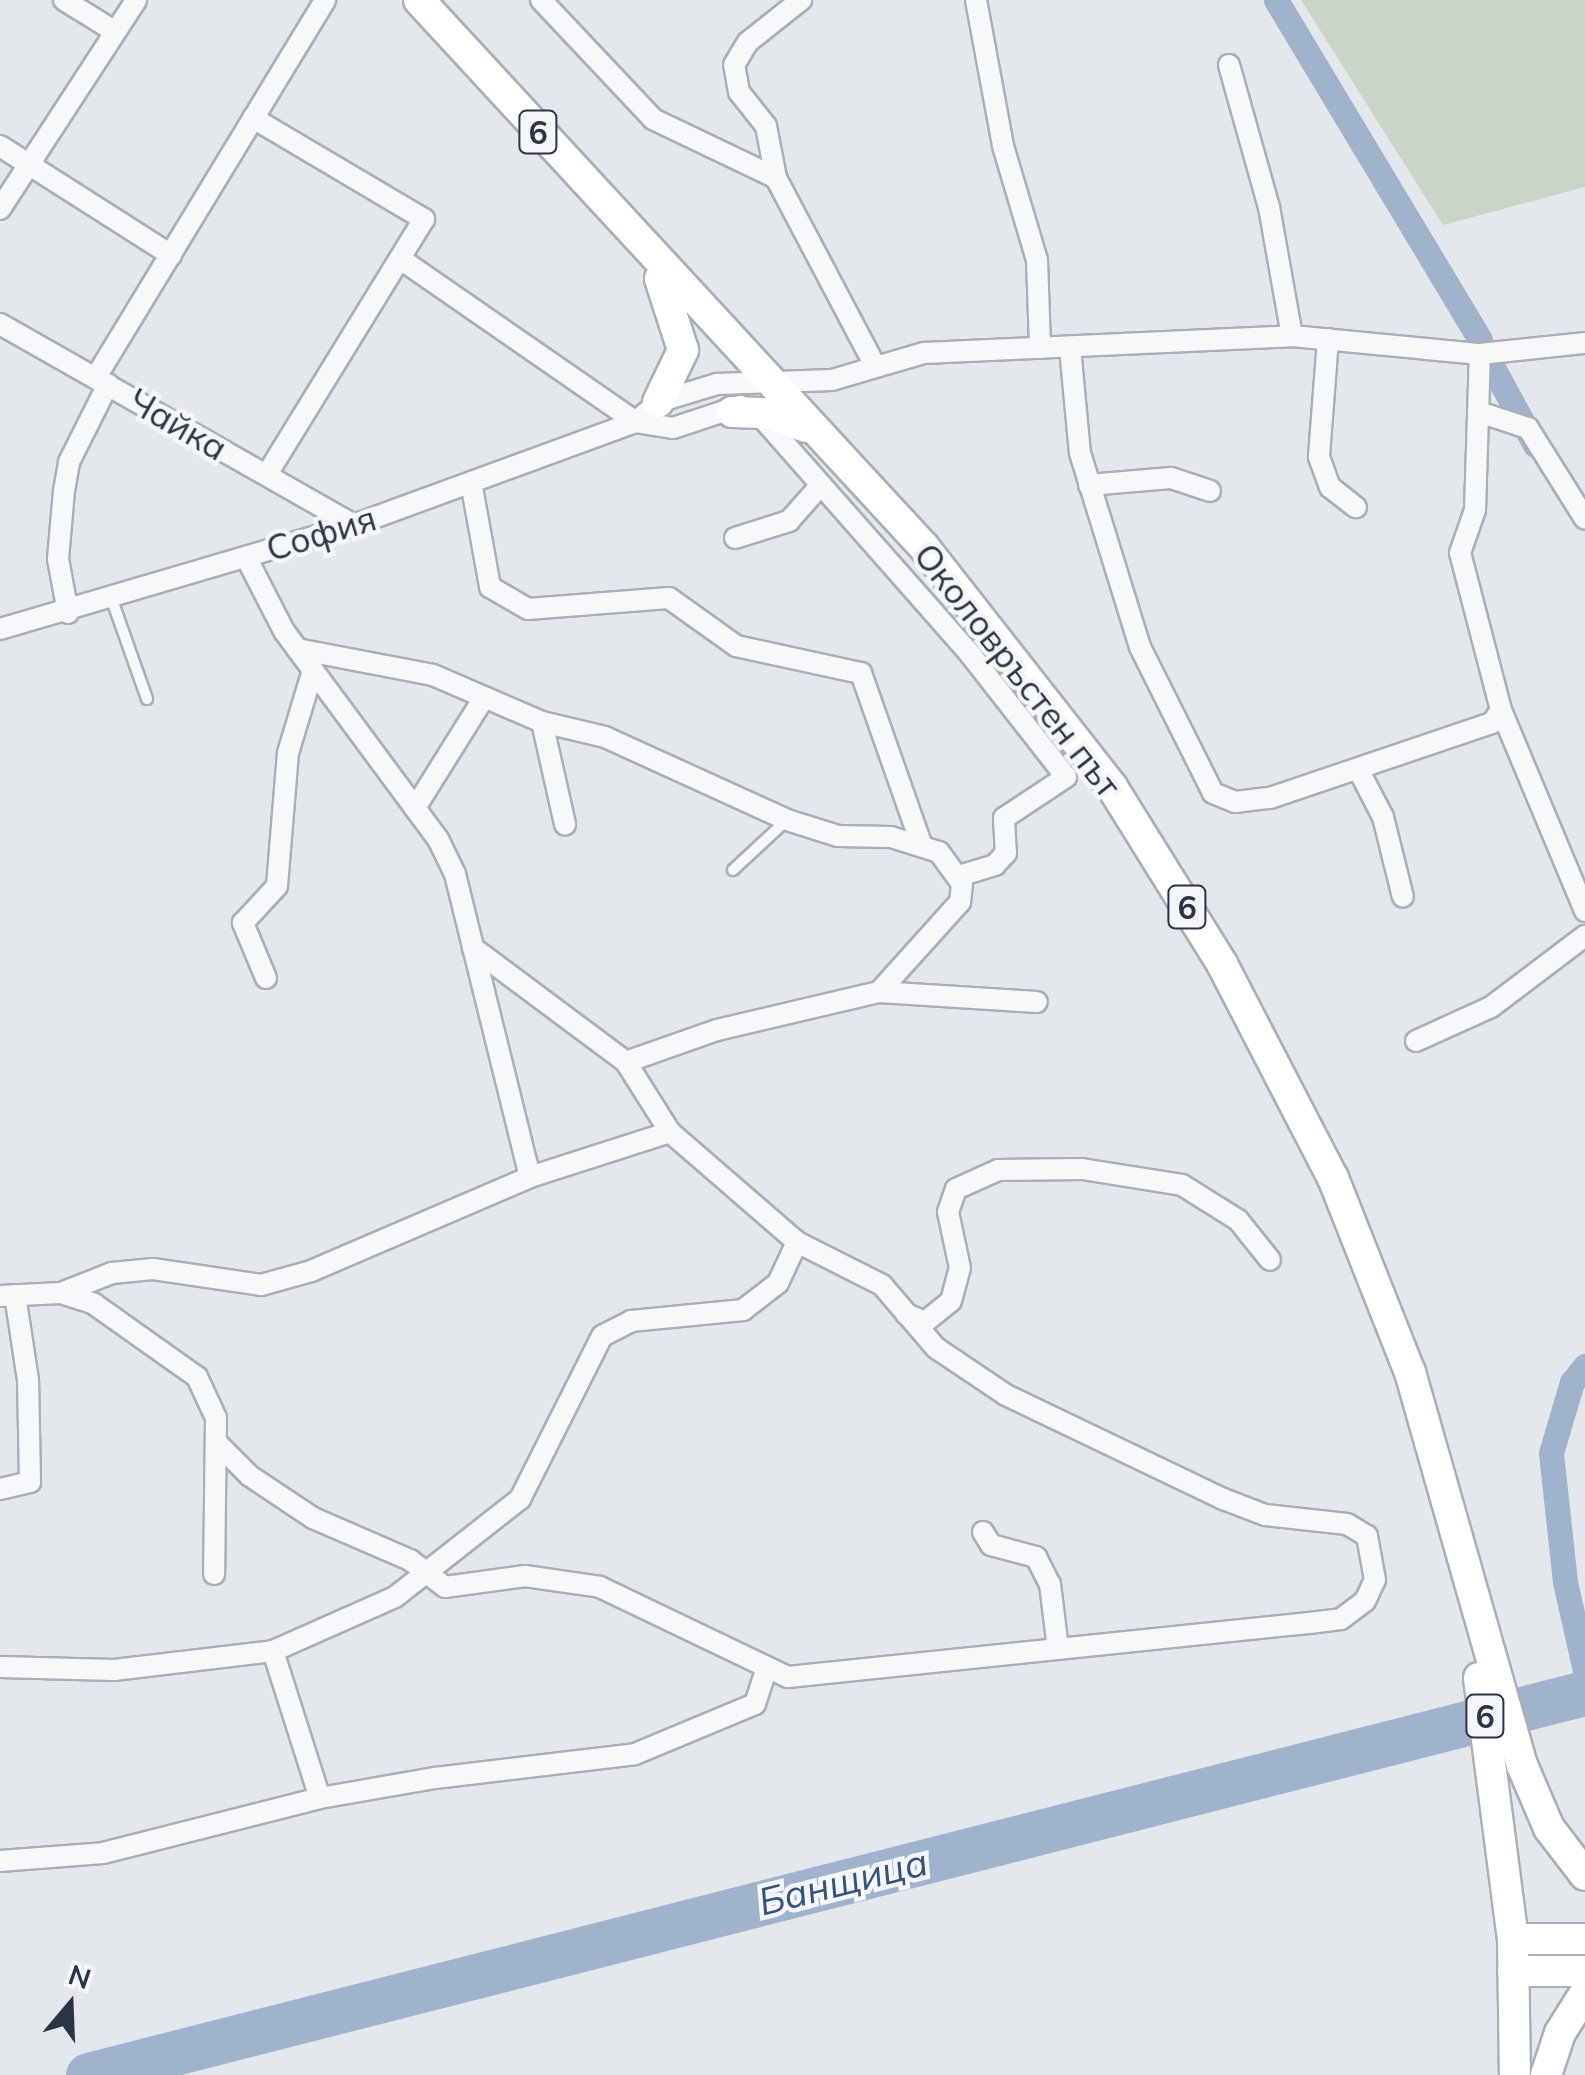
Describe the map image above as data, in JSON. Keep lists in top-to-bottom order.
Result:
{
  "streets": {
    "main road": ["6", "Околовръстен път"],
    "street": ["Чайка", "София"]
  },
  "crossings": [
    ["6", "София"],
    ["6", "Околовръстен път"],
    ["Чайка", "София"],
    ["София", "Околовръстен път"]
  ],
  "water": ["Банщица"],
  "north": "top"
}
